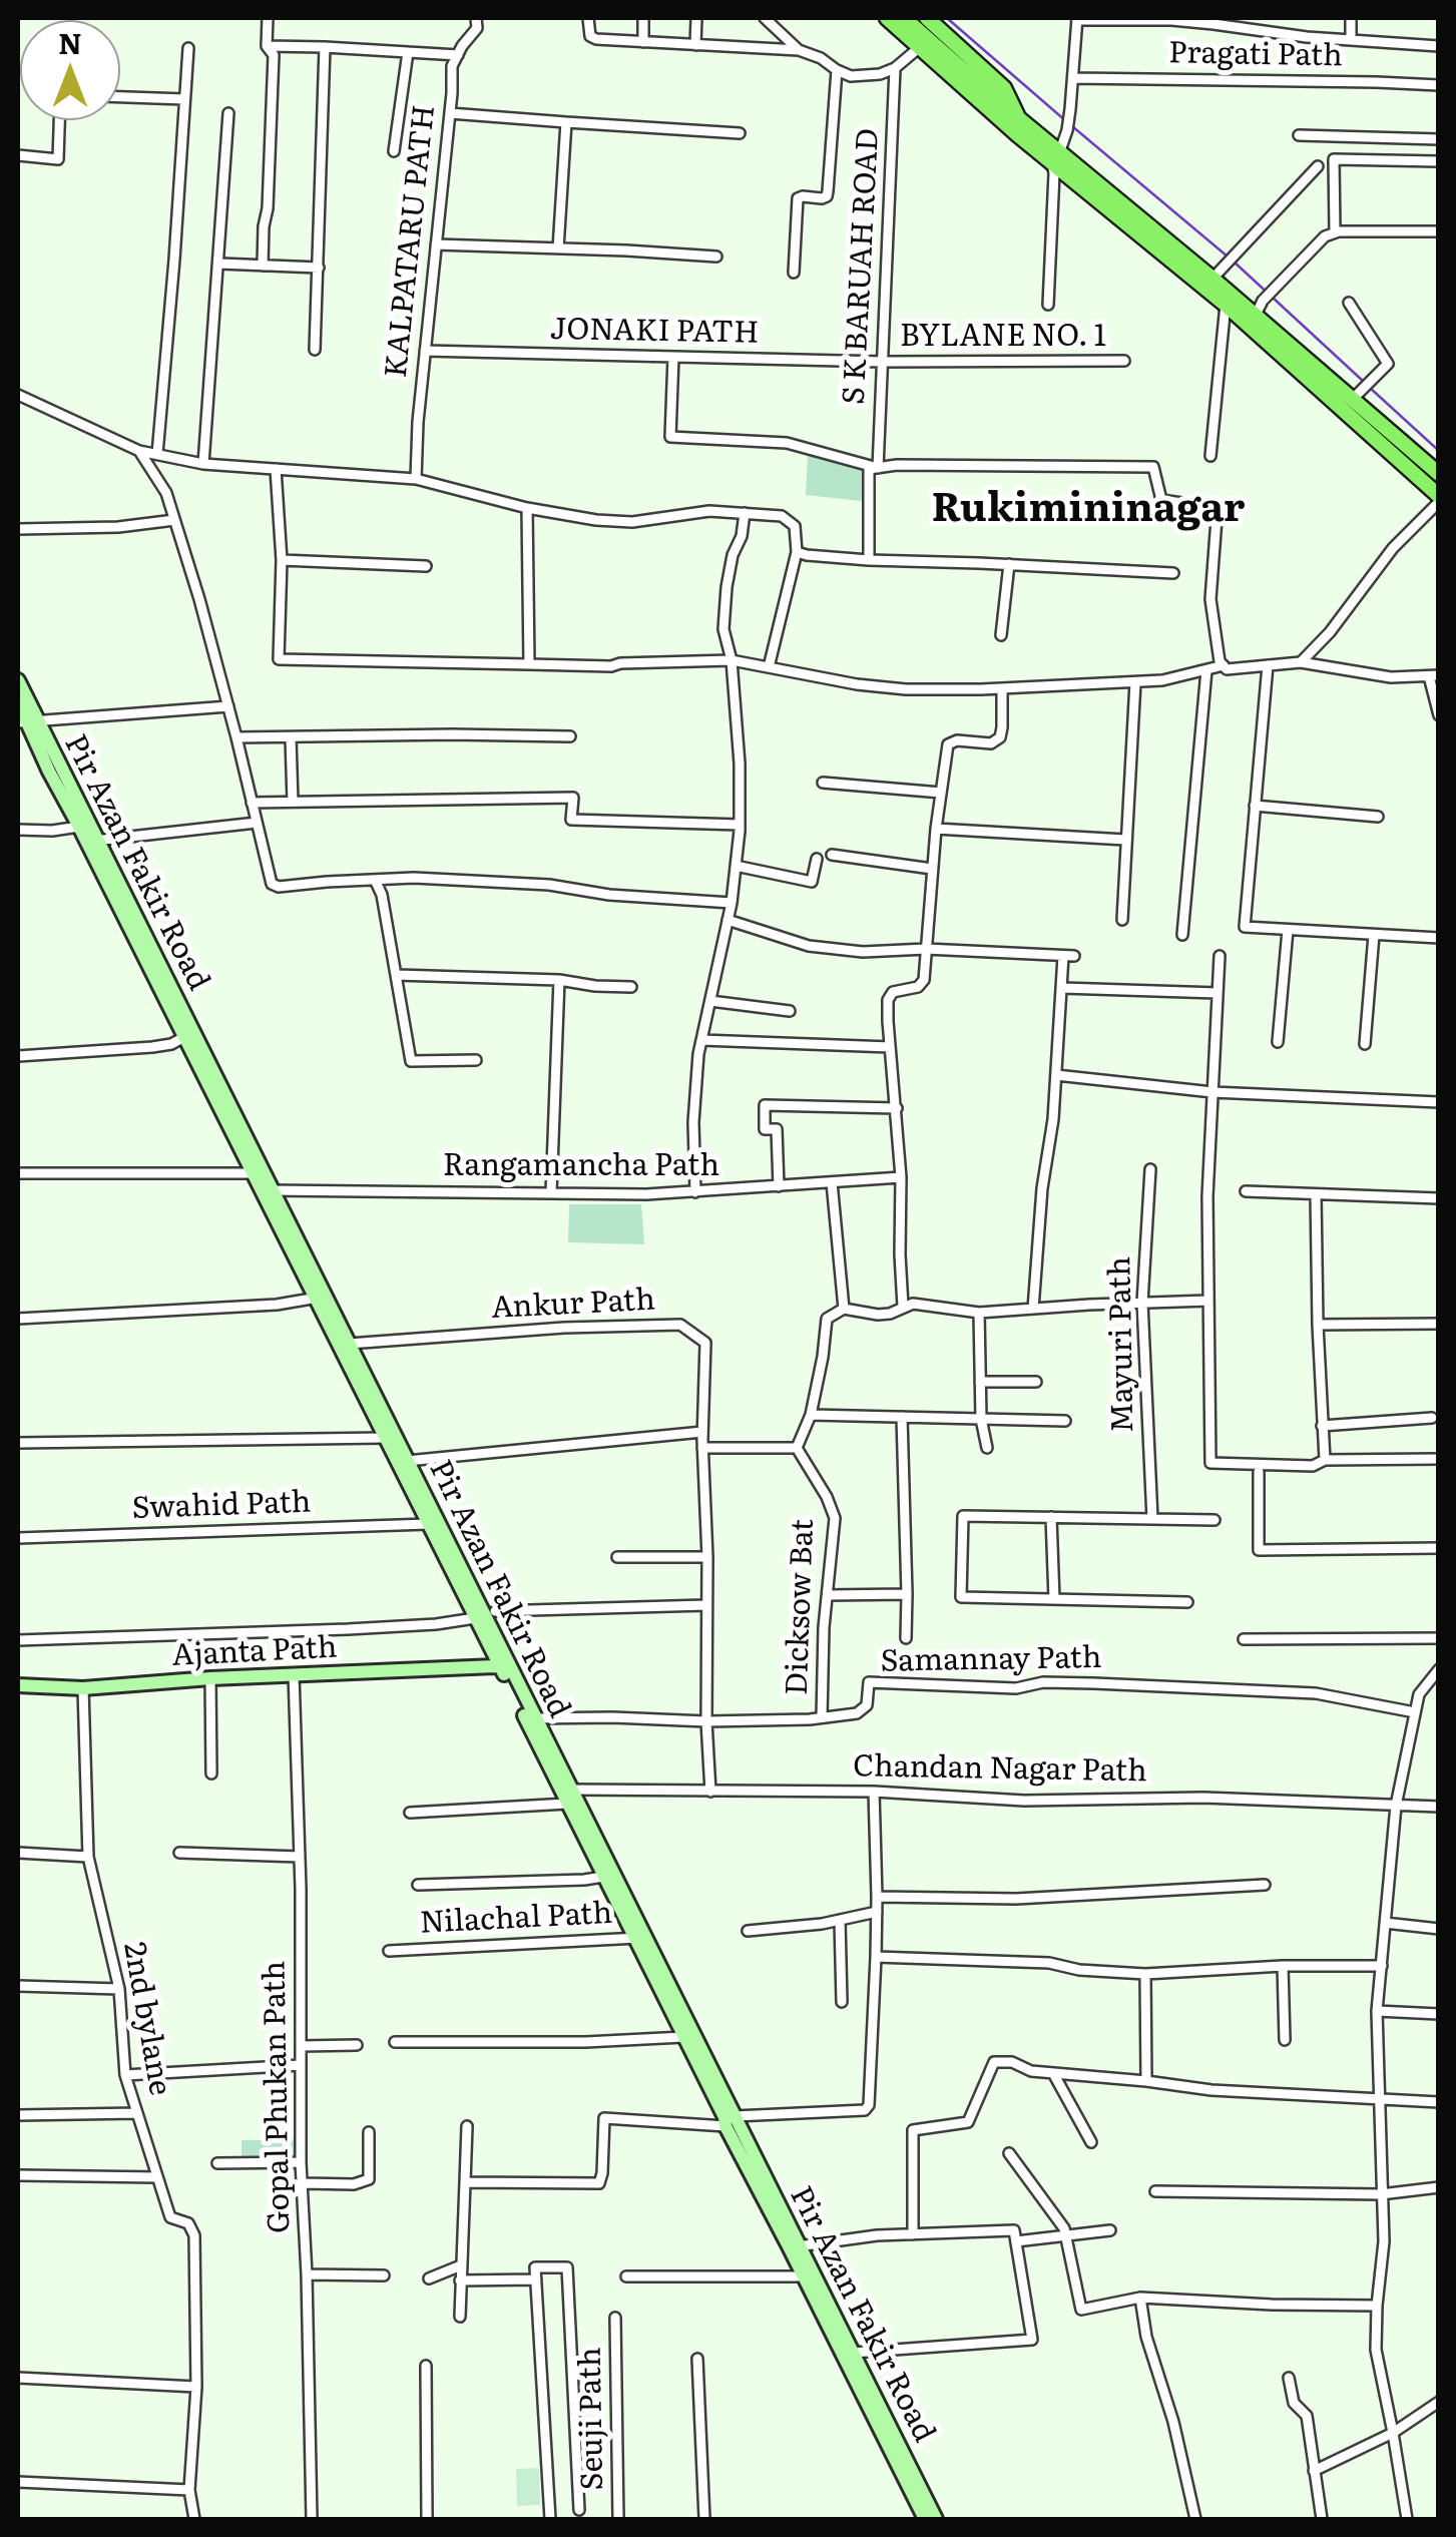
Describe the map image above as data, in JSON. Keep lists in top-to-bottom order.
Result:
{
  "streets": {
    "main road": ["Pir Azan Fakir Road", "Ajanta Path"],
    "street": [
      "Pragati Path",
      "KALPATARU PATH",
      "S K BARUAH ROAD",
      "JONAKI PATH",
      "BYLANE NO. 1",
      "Rangamancha Path",
      "Ankur Path",
      "Mayuri Path",
      "Swahid Path",
      "Dicksow Bat",
      "Samannay Path",
      "Chandan Nagar Path",
      "Nilachal Path",
      "2nd bylane",
      "Gopal Phukan Path",
      "Seuji Path"
    ]
  },
  "crossings": [
    ["KALPATARU PATH", "JONAKI PATH"],
    ["S K BARUAH ROAD", "JONAKI PATH"],
    ["S K BARUAH ROAD", "BYLANE NO. 1"],
    ["JONAKI PATH", "BYLANE NO. 1"],
    ["Pir Azan Fakir Road", "Rangamancha Path"],
    ["Pir Azan Fakir Road", "Ankur Path"],
    ["Pir Azan Fakir Road", "Swahid Path"],
    ["Pir Azan Fakir Road", "Ajanta Path"],
    ["Pir Azan Fakir Road", "Samannay Path"],
    ["Pir Azan Fakir Road", "Chandan Nagar Path"],
    ["Pir Azan Fakir Road", "Nilachal Path"],
    ["Dicksow Bat", "Samannay Path"],
    ["Ajanta Path", "2nd bylane"],
    ["Ajanta Path", "Gopal Phukan Path"]
  ],
  "districts": ["Rukimininagar"],
  "north": "top"
}
